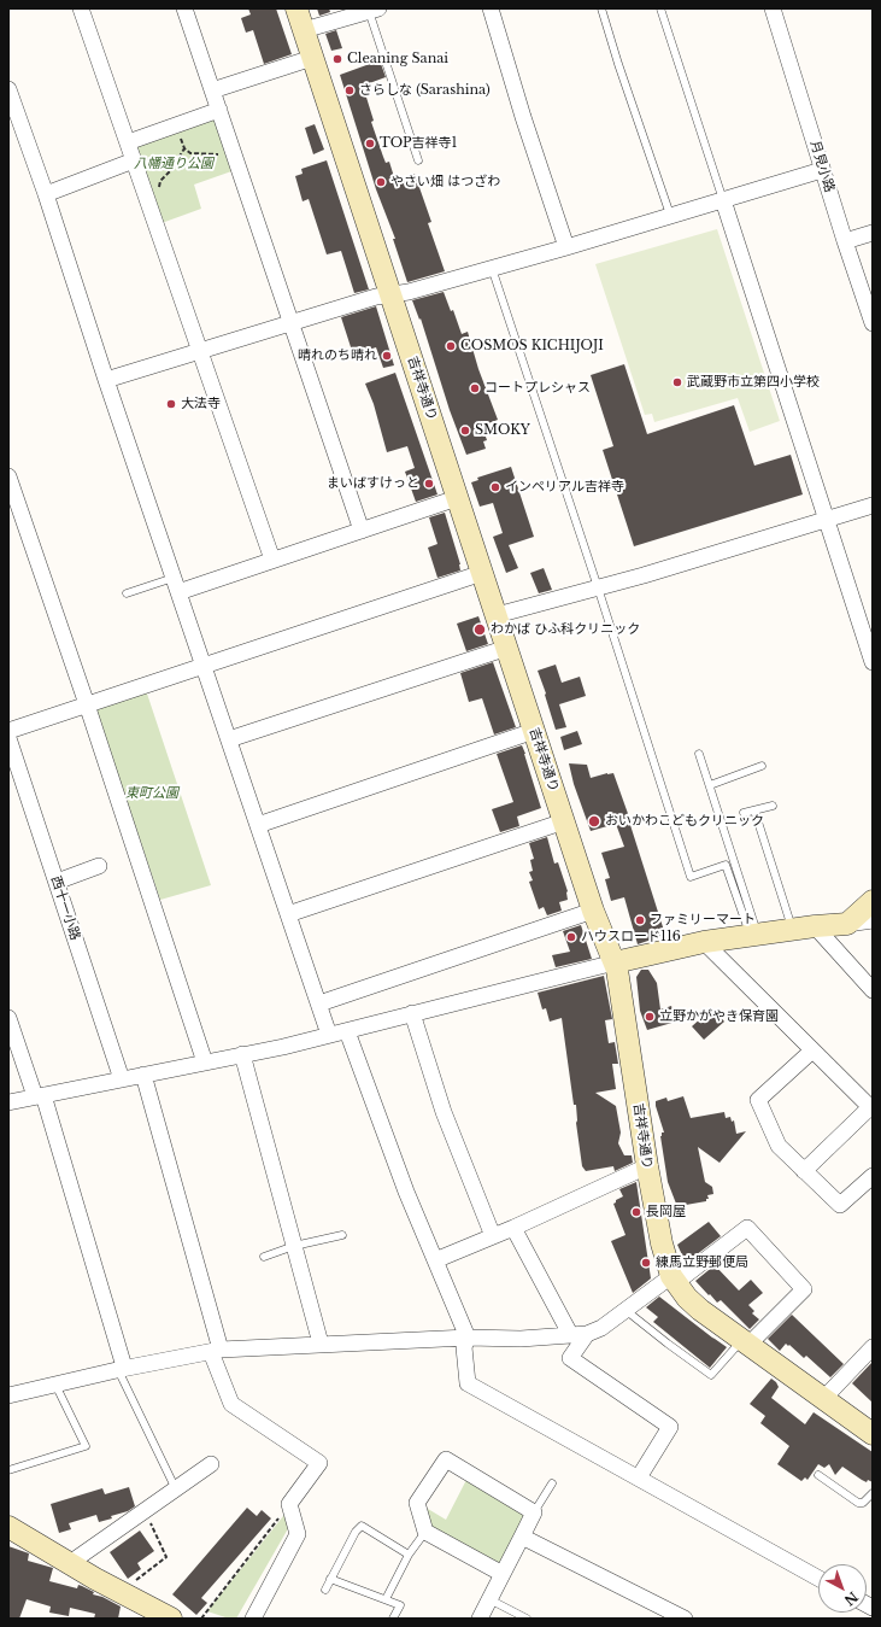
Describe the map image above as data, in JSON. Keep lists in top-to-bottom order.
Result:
{
  "streets": {
    "main road": ["吉祥寺通り"],
    "street": ["月見小路", "西十一小路"]
  },
  "parks": ["八幡通り公園", "東町公園"],
  "places": [
    "Cleaning Sanai",
    "さらしな (Sarashina)",
    "TOP吉祥寺1",
    "やさい畑 はつざわ",
    "COSMOS KICHIJOJI",
    "晴れのち晴れ",
    "武蔵野市立第四小学校",
    "コートプレシャス",
    "大法寺",
    "SMOKY",
    "まいばすけっと",
    "インペリアル吉祥寺",
    "わかば ひふ科クリニック",
    "おいかわこどもクリニック",
    "ファミリーマート",
    "ハウスロード116",
    "立野かがやき保育園",
    "長岡屋",
    "練馬立野郵便局"
  ],
  "north": "bottom right"
}
